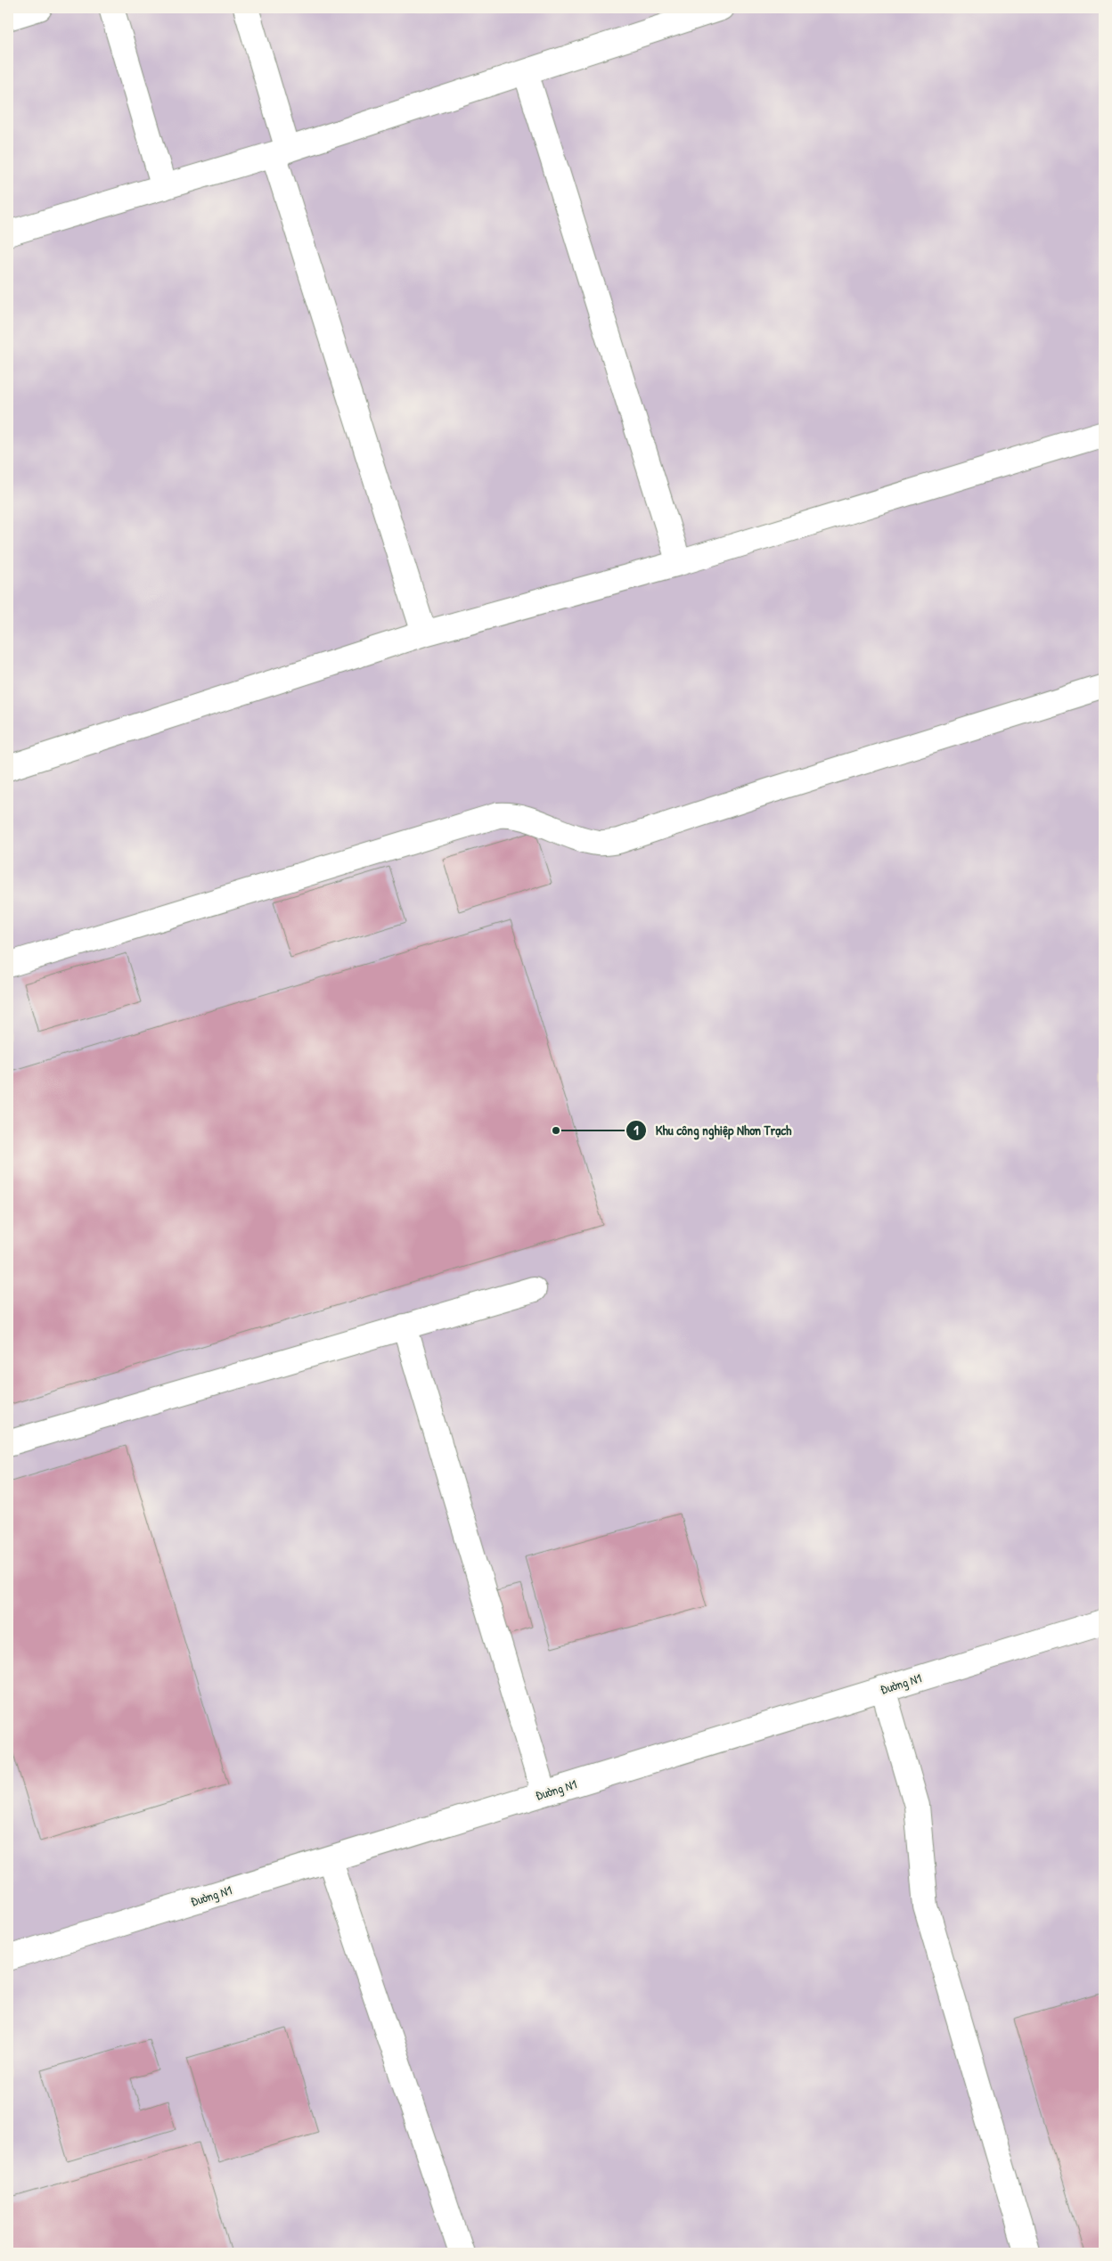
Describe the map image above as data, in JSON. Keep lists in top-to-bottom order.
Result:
{
  "streets": {
    "street": ["Đường N1"]
  },
  "places": ["Khu công nghiệp Nhơn Trạch"]
}
